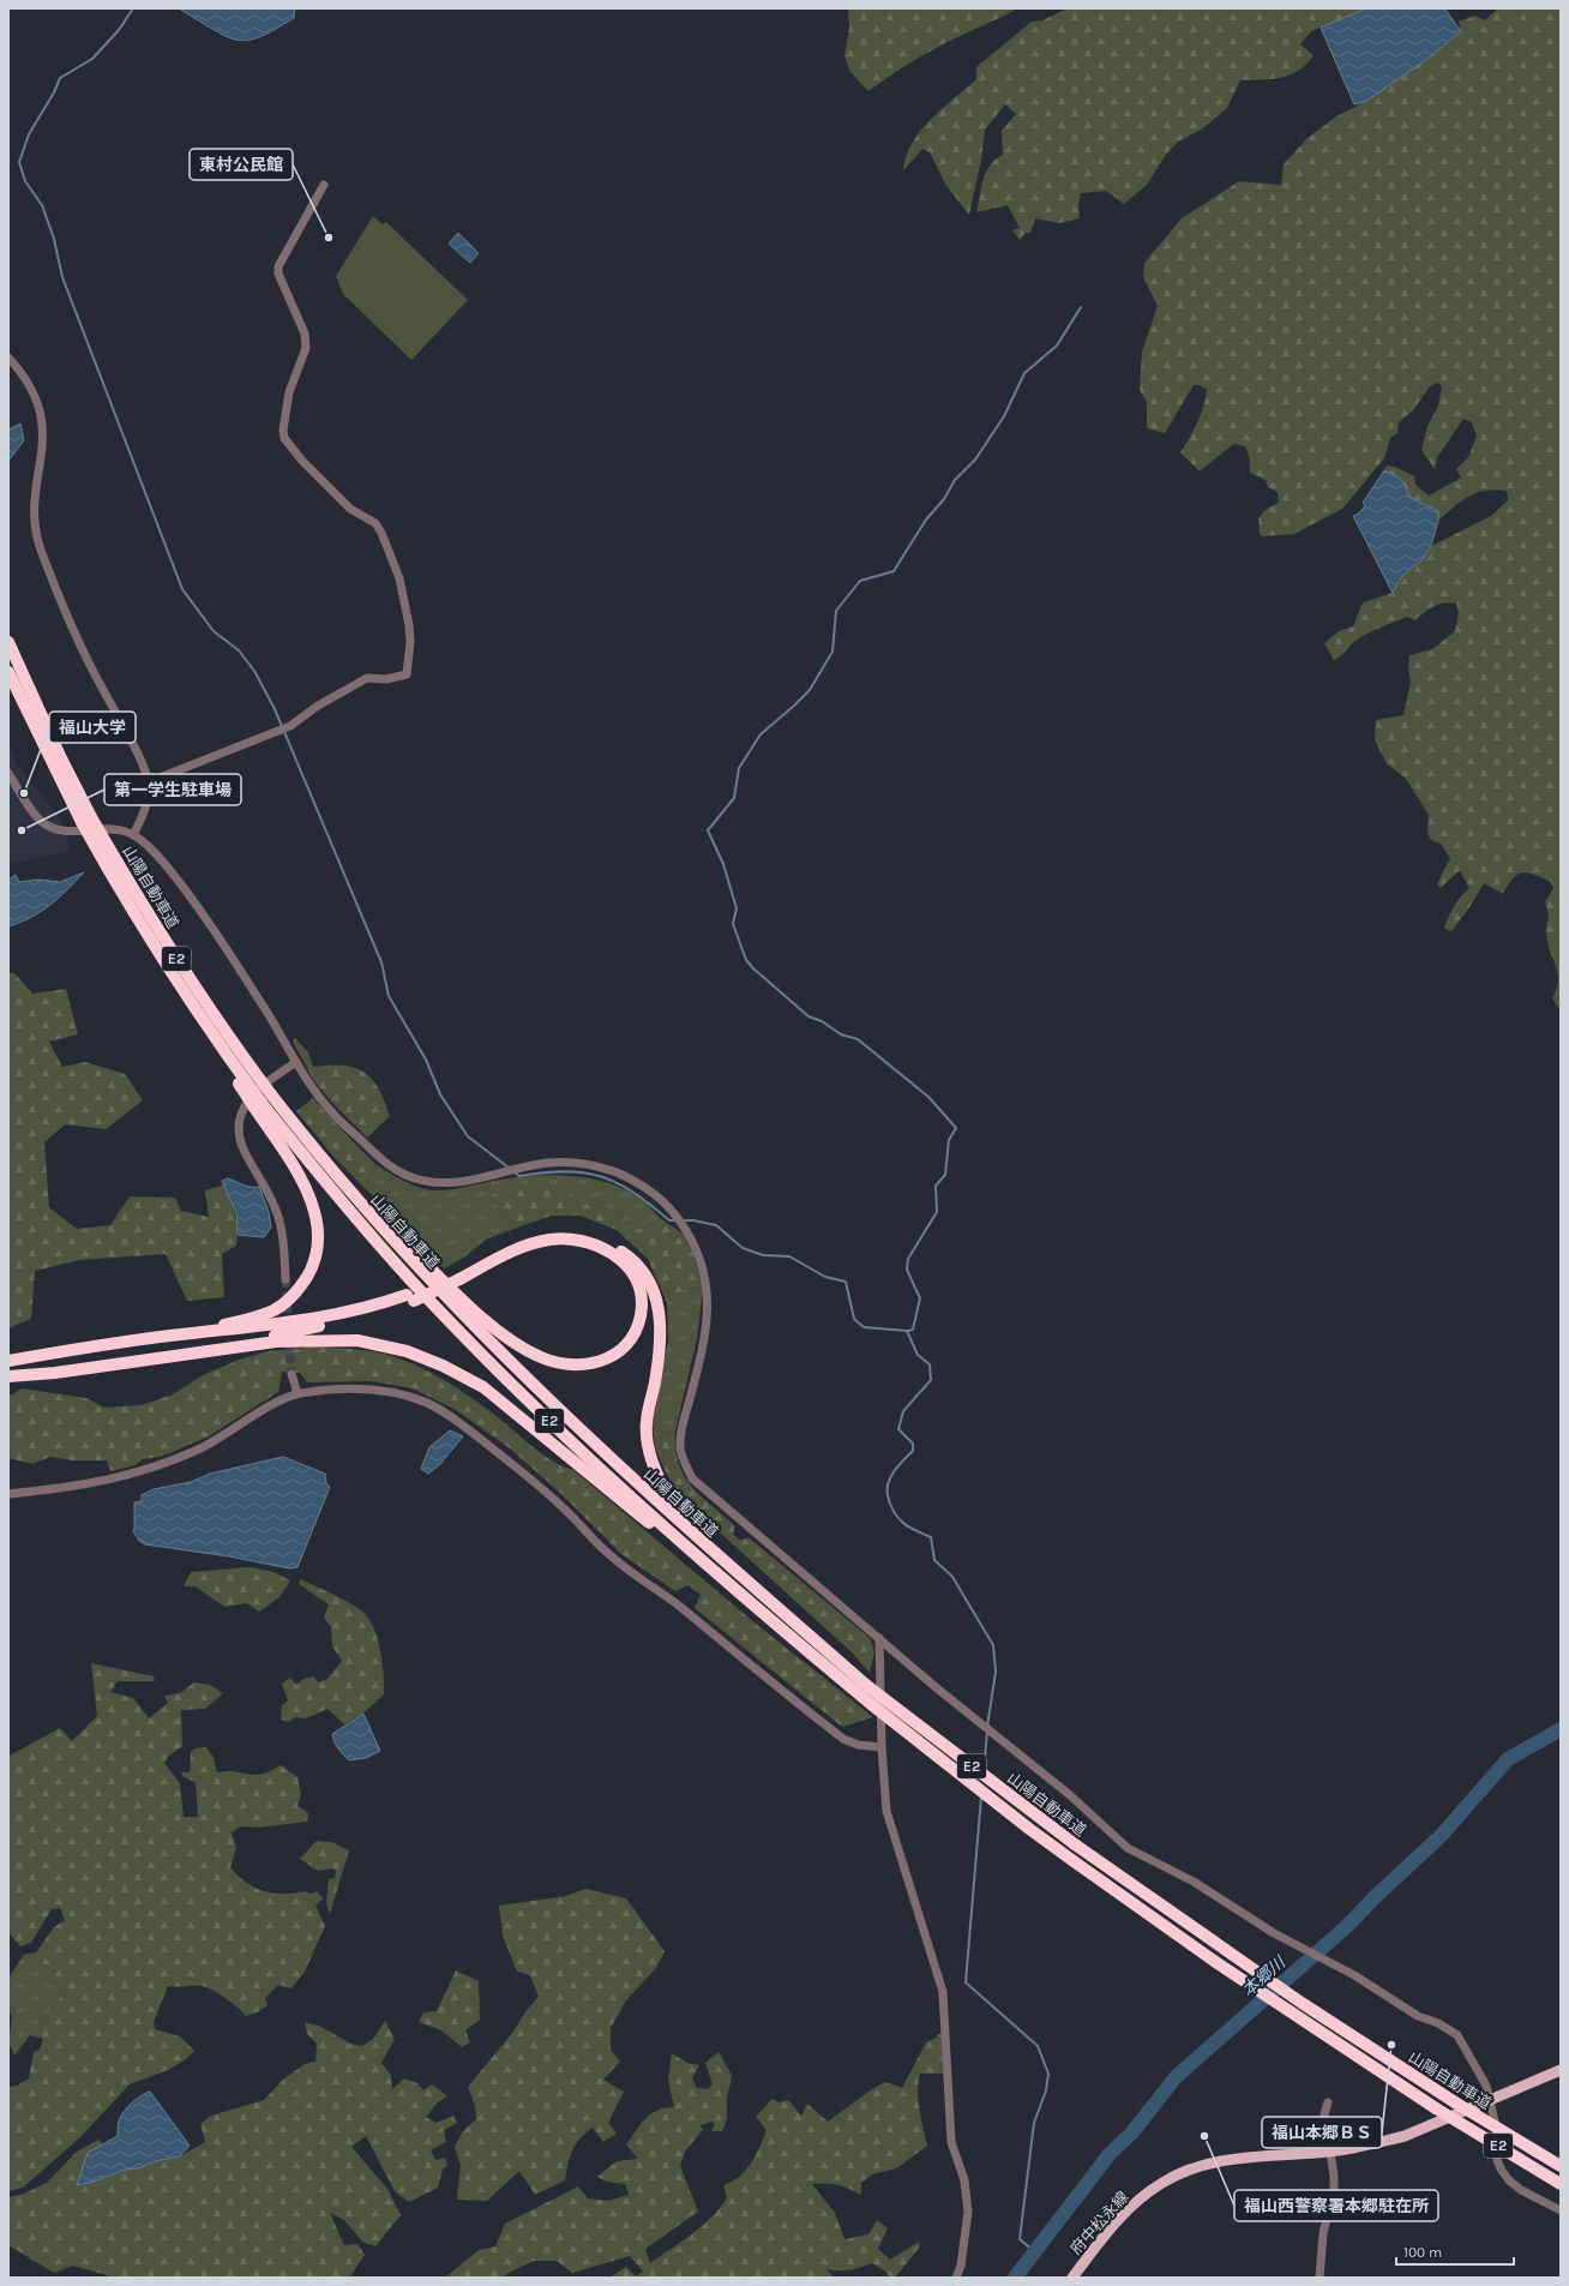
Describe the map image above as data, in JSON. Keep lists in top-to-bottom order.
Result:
{
  "streets": {
    "highway": ["山陽自動車道", "E2"],
    "main road": ["府中松永線"]
  },
  "water": ["本郷川"],
  "places": [
    "東村公民館",
    "福山大学",
    "第一学生駐車場",
    "福山本郷ＢＳ",
    "福山西警察署本郷駐在所"
  ],
  "scale_bar": "100 m"
}
